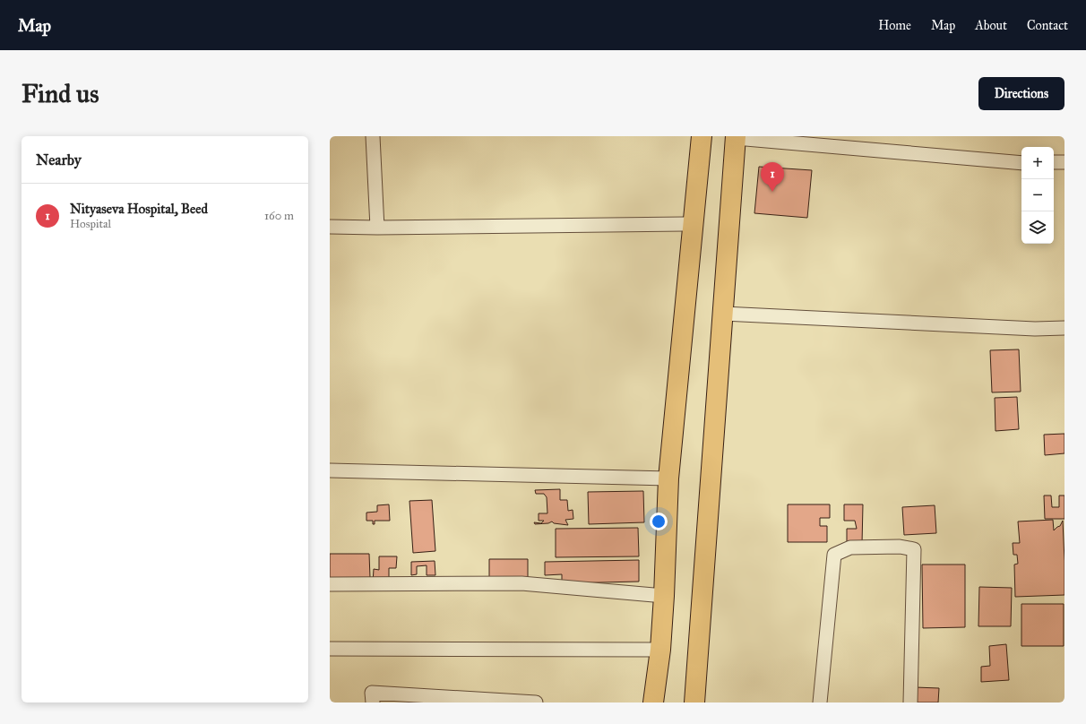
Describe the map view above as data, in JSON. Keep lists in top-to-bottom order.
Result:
{
  "page": {
    "header": "Map",
    "nav": [
      "Home",
      "Map",
      "About",
      "Contact"
    ],
    "buttons": "Directions",
    "title": "Find us",
    "heading": "Nearby",
    "map_buttons": ["+", "−"],
    "pins": "1",
    "list": [
      {
        "mark": "1",
        "name": "Nityaseva Hospital, Beed",
        "note": "Hospital",
        "value": "160 m"
      }
    ]
  }
}
